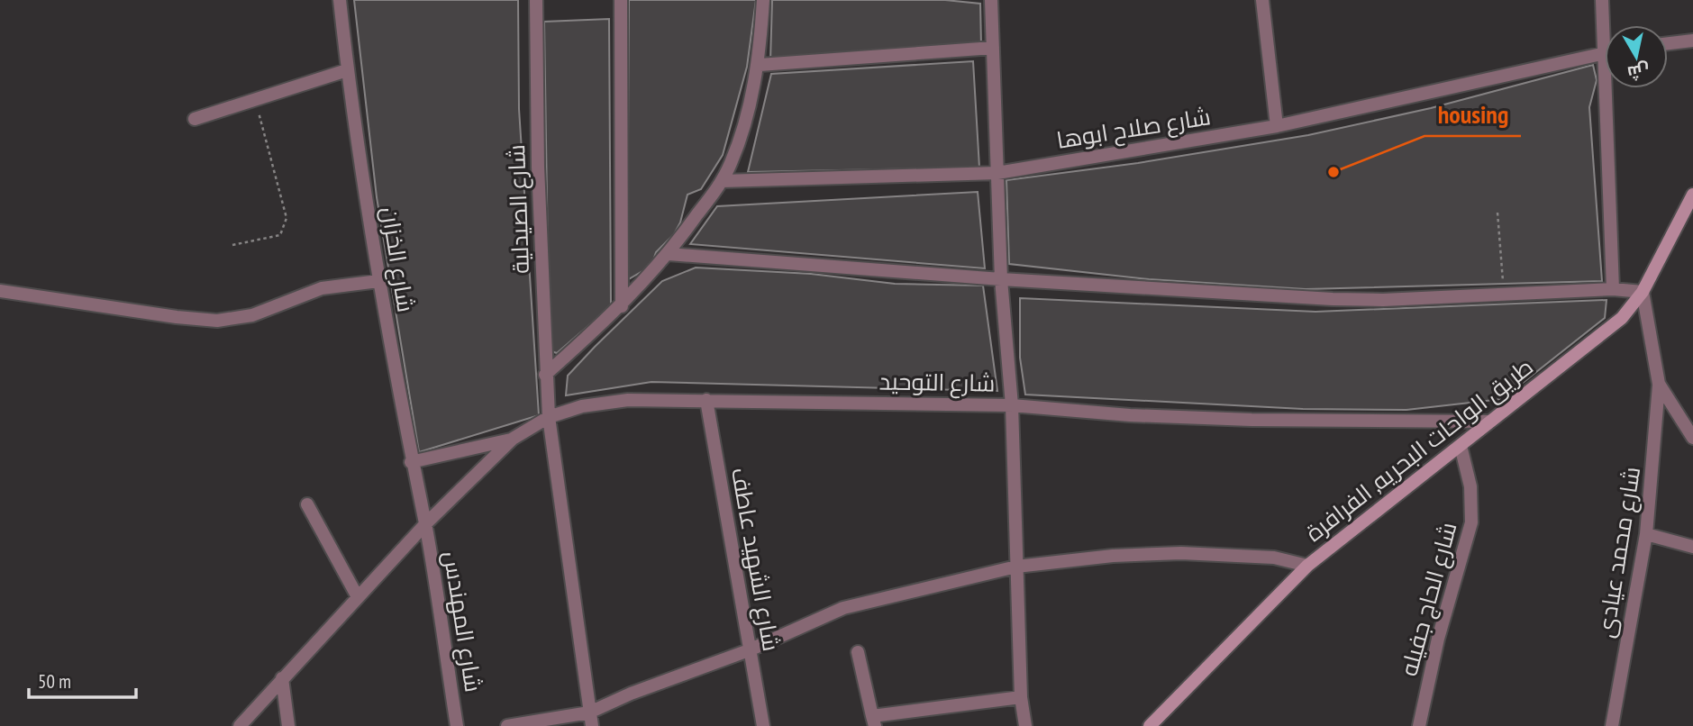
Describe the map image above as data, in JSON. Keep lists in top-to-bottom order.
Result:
{
  "streets": {
    "main road": ["طريق الواحات البحريه, الفرافرة"],
    "street": [
      "شارع صلاح ابوها",
      "شارع الصيدلية",
      "شارع الخزان",
      "شارع التوحيد",
      "شارع محمد عيادى",
      "شارع الشهيد عاطف",
      "شارع الحاج جفيله",
      "شارع المهندس"
    ]
  },
  "crossings": [
    ["شارع الصيدلية", "شارع التوحيد"],
    ["شارع الخزان", "شارع التوحيد"],
    ["شارع الخزان", "شارع المهندس"],
    ["شارع التوحيد", "طريق الواحات البحريه, الفرافرة"],
    ["شارع التوحيد", "شارع الشهيد عاطف"],
    ["شارع التوحيد", "شارع المهندس"],
    ["طريق الواحات البحريه, الفرافرة", "شارع الحاج جفيله"]
  ],
  "places": ["housing"],
  "scale_bar": "50 m",
  "north": "bottom"
}
